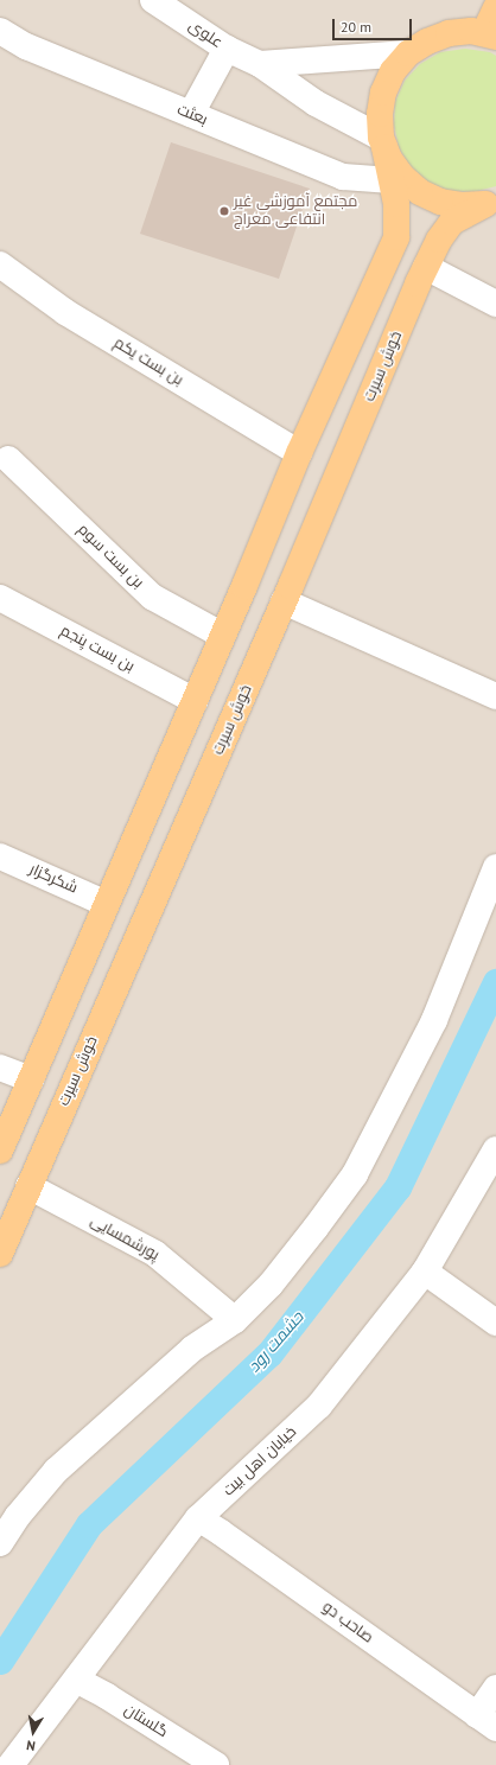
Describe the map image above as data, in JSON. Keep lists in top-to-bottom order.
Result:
{
  "streets": {
    "main road": ["خوش سیرت"],
    "street": [
      "علوی",
      "بعثت",
      "بن بست یکم",
      "بن بست سوم",
      "بن بست پنجم",
      "شکرگزار",
      "پورشمسایی",
      "خیابان اهل بیت",
      "صاحب دو",
      "گلستان"
    ]
  },
  "crossings": [
    ["خوش سیرت", "پورشمسایی"],
    ["خیابان اهل بیت", "صاحب دو"],
    ["خیابان اهل بیت", "گلستان"]
  ],
  "water": ["حشمت رود"],
  "places": ["مجتمع آموزشی غیر انتفاعی معراج"],
  "scale_bar": "20 m",
  "north": "bottom"
}
